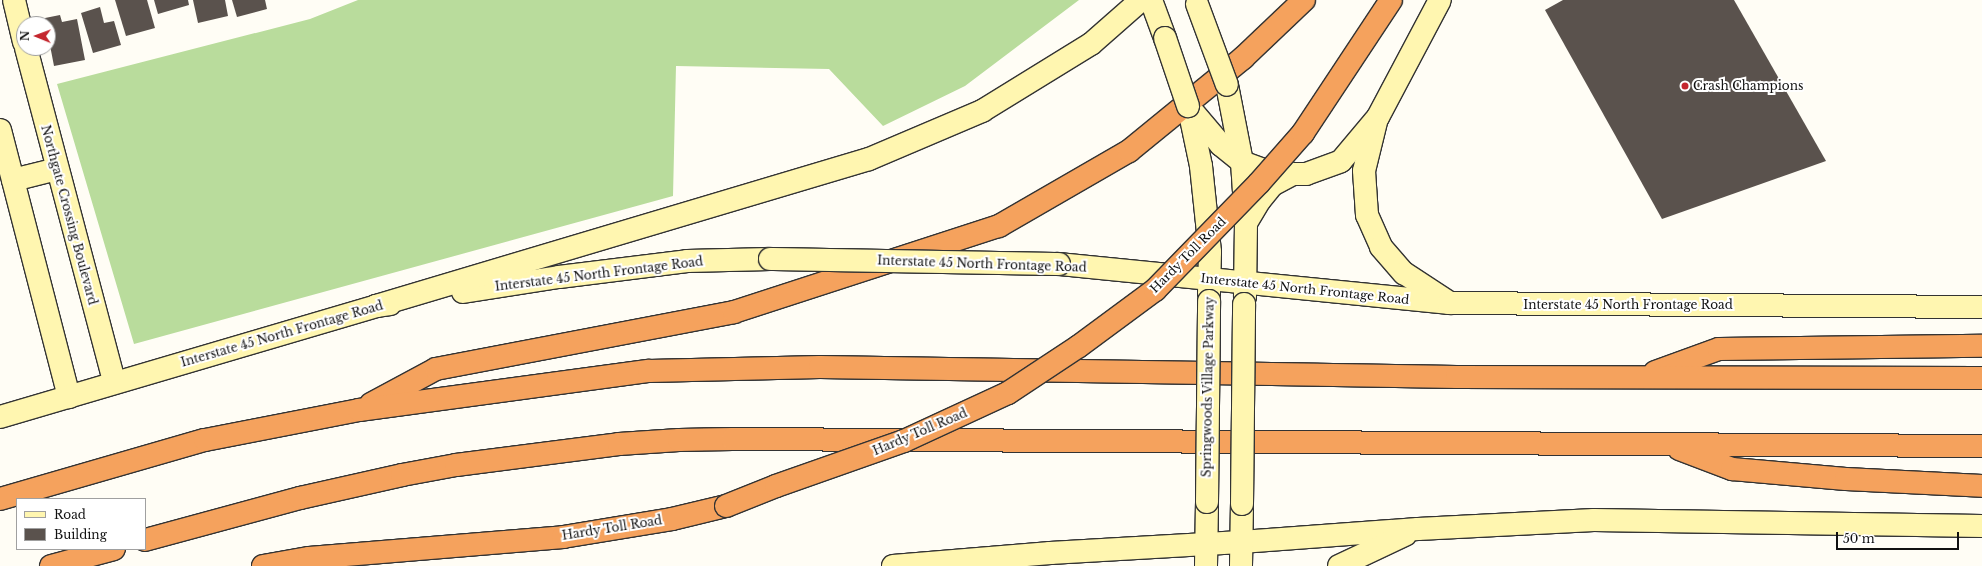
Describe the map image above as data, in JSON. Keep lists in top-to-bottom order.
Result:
{
  "streets": {
    "highway": ["Hardy Toll Road"],
    "main road": ["Northgate Crossing Boulevard", "Interstate 45 North Frontage Road", "Springwoods Village Parkway"]
  },
  "crossings": [
    ["Northgate Crossing Boulevard", "Interstate 45 North Frontage Road"],
    ["Interstate 45 North Frontage Road", "Springwoods Village Parkway"]
  ],
  "places": ["Crash Champions"],
  "legend": ["Road", "Building"],
  "scale_bar": "50 m",
  "north": "left"
}
